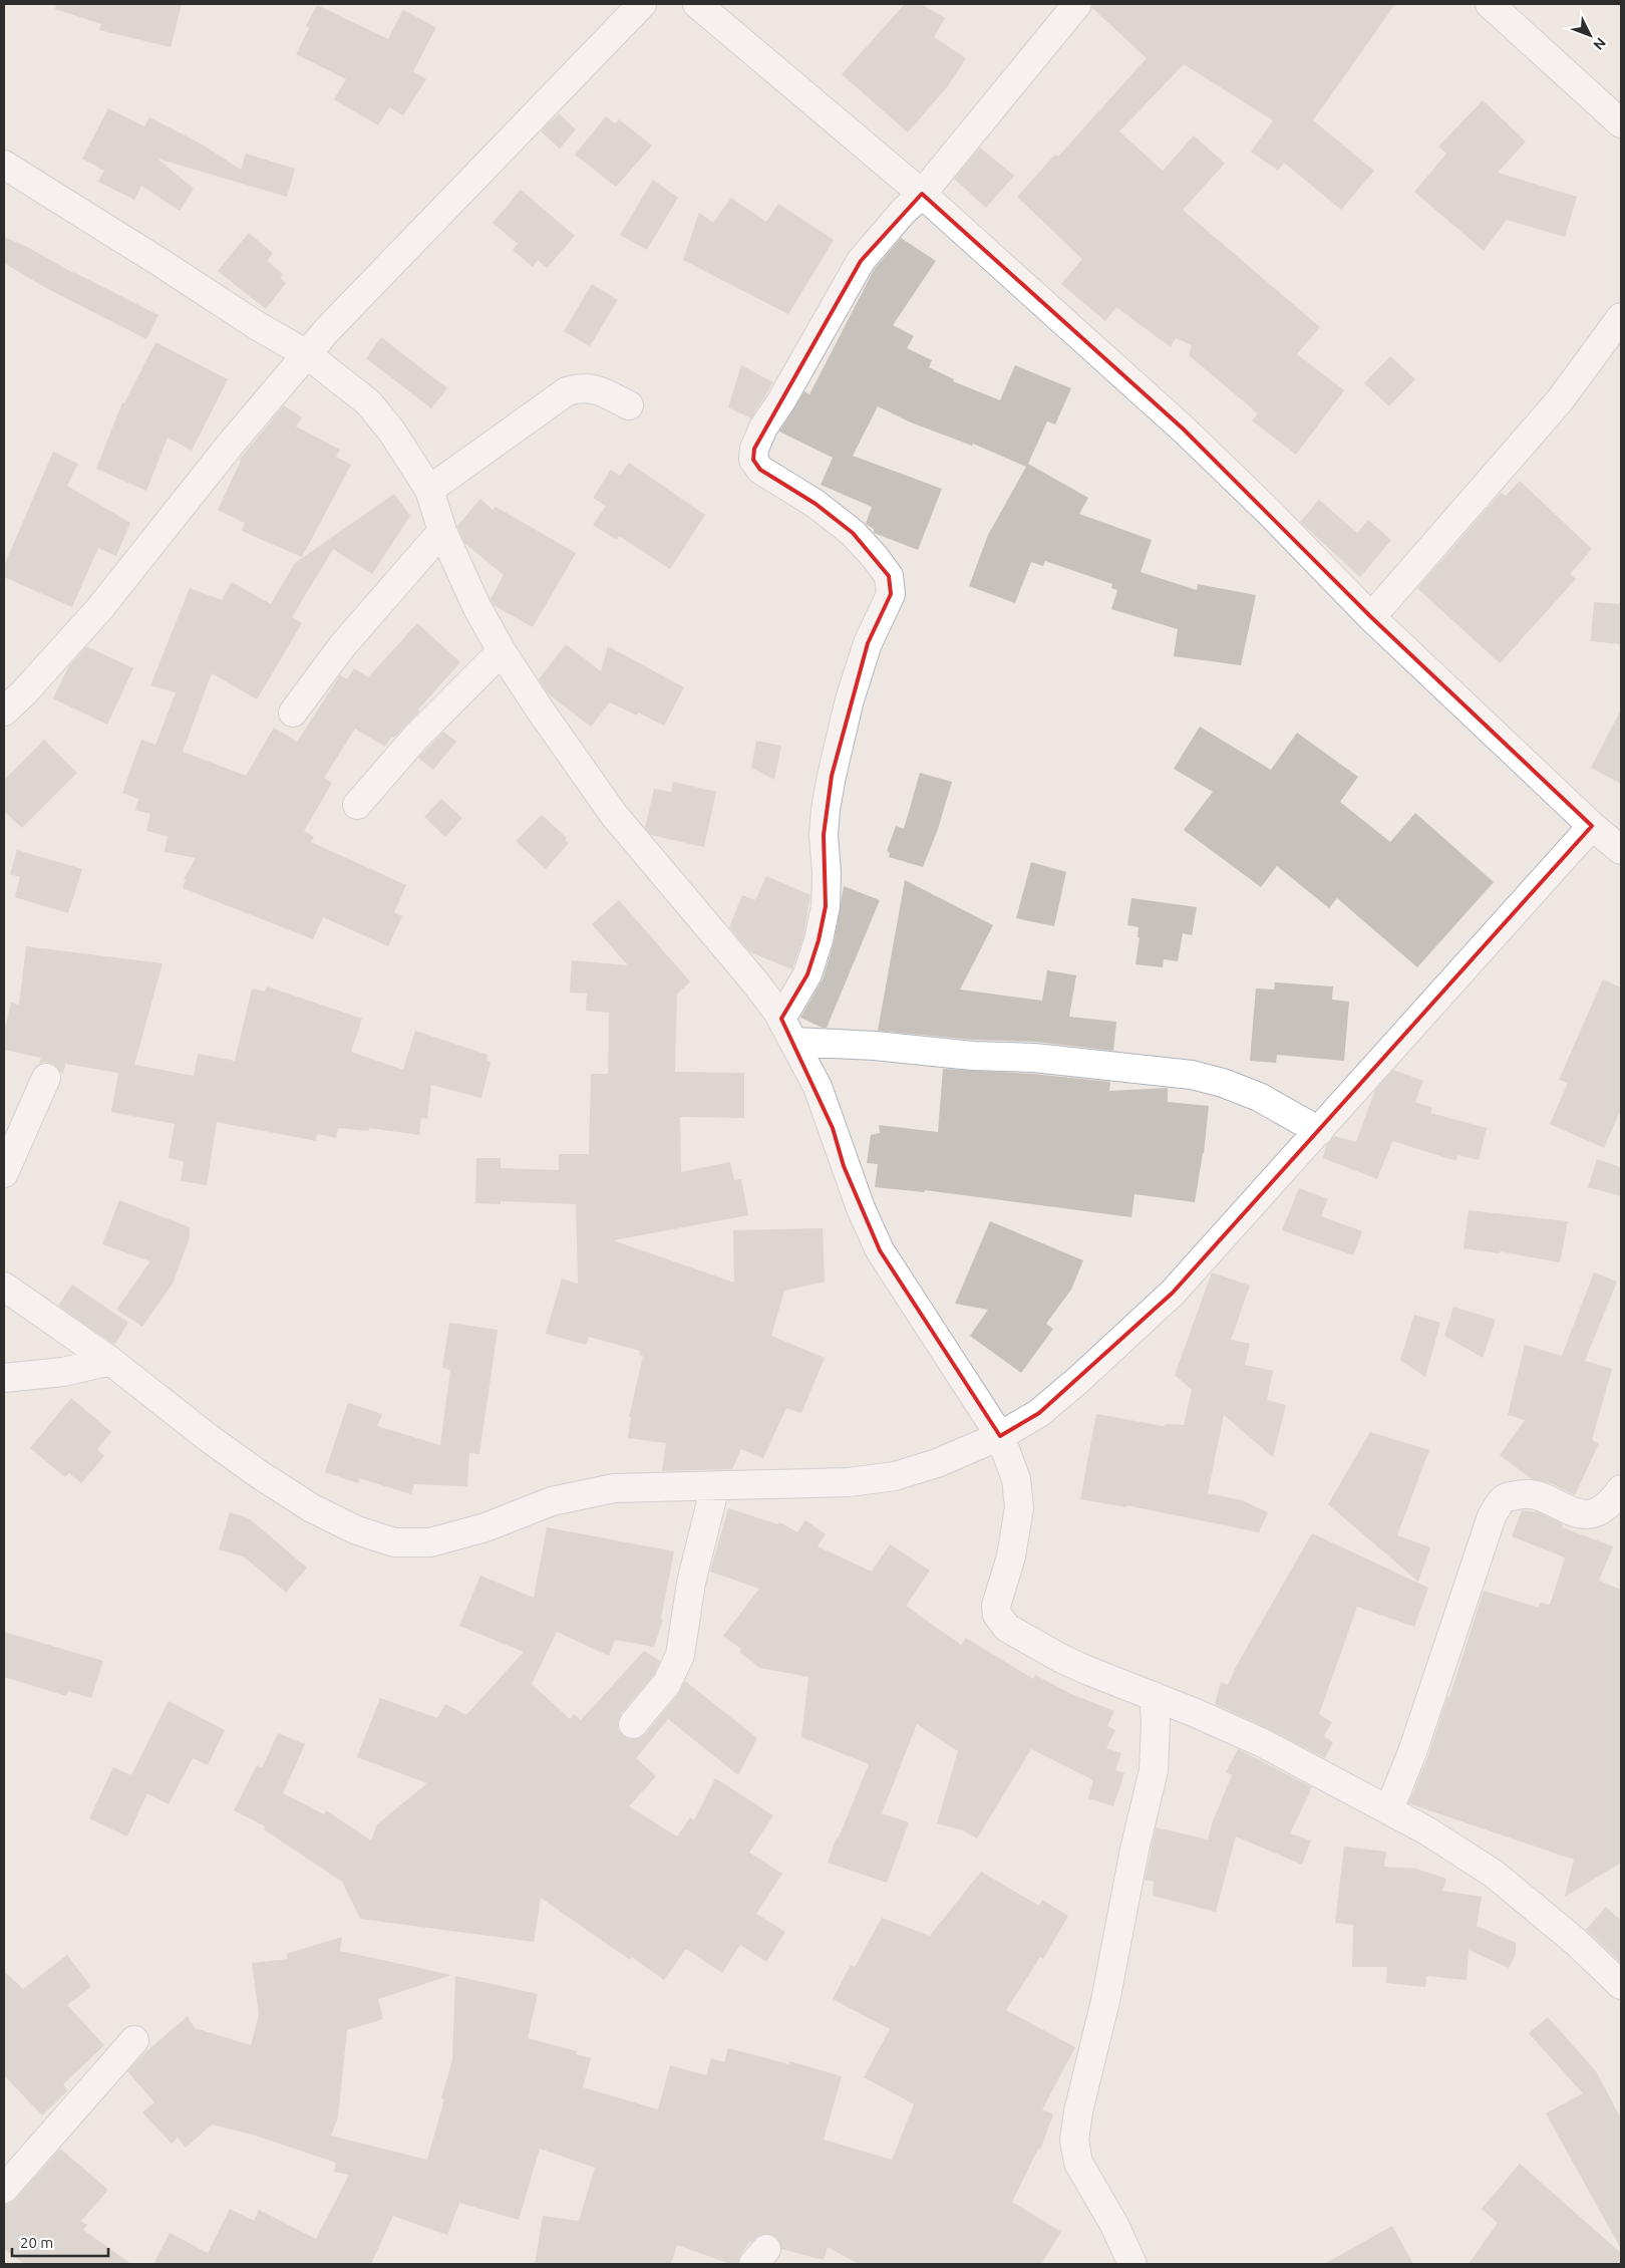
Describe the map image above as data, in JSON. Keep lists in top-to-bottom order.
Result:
{
  "scale_bar": "20 m",
  "north": "bottom right"
}
